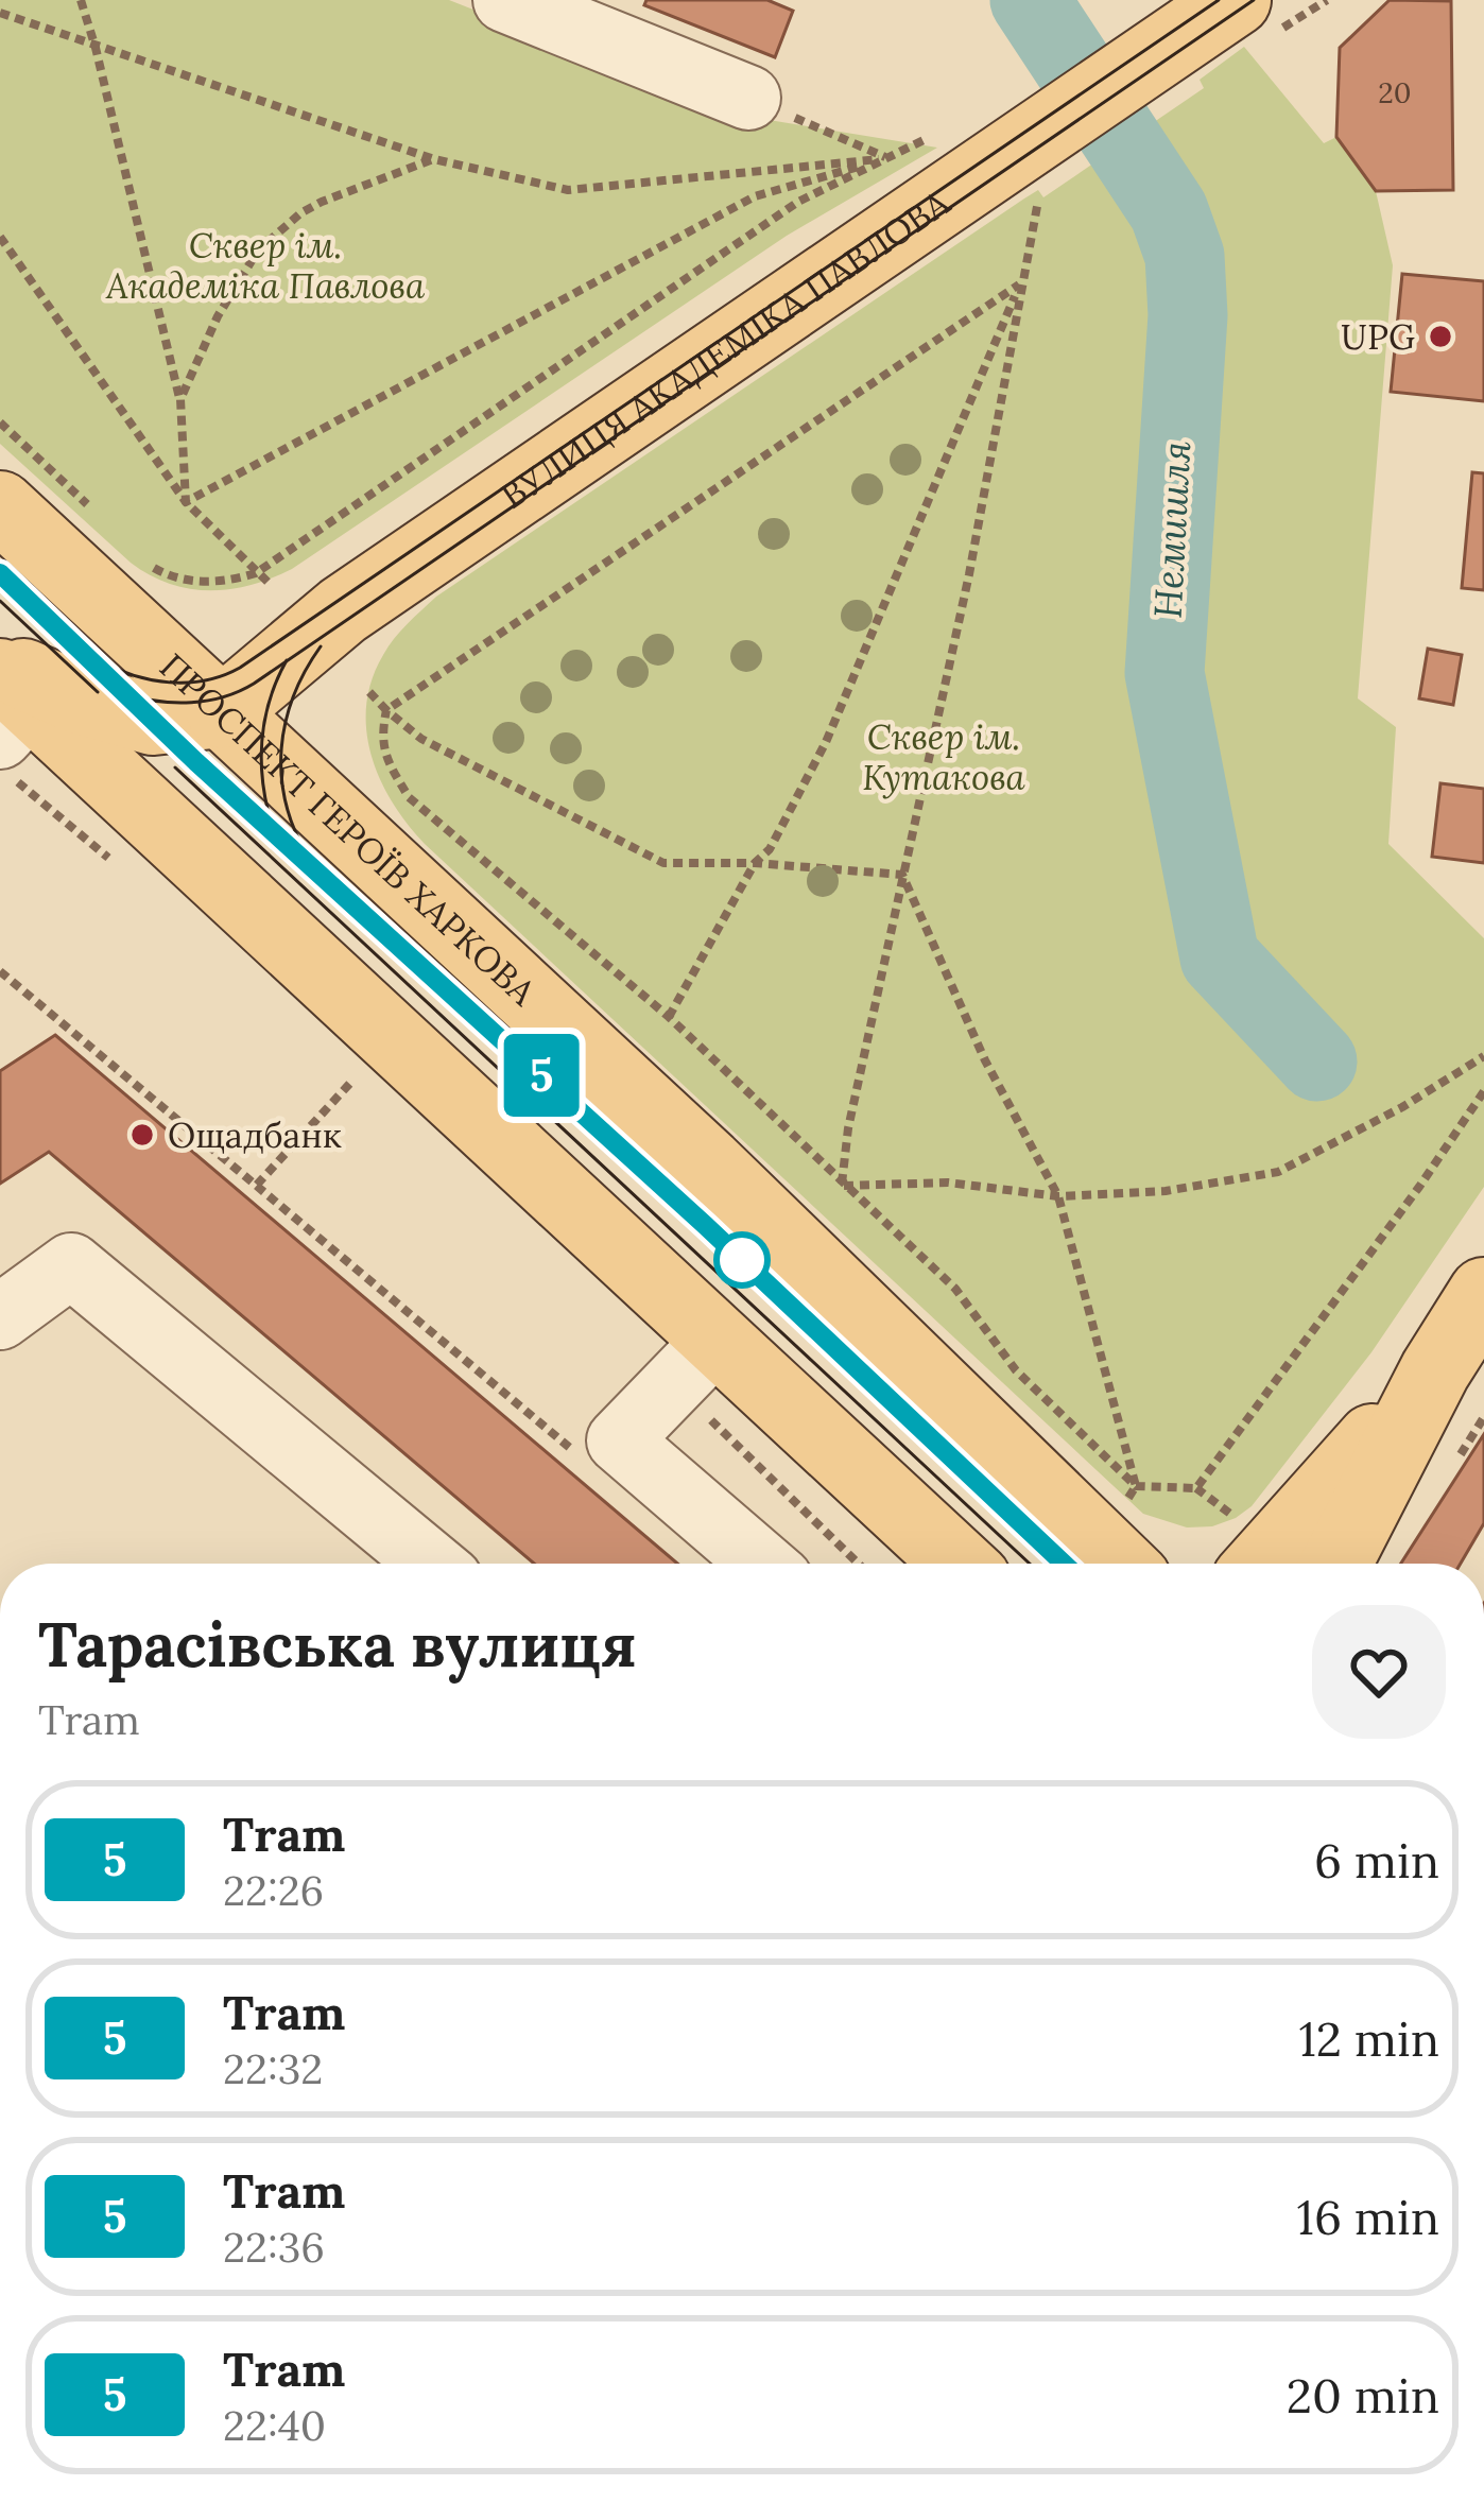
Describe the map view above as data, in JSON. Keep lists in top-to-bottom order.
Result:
{
  "streets": {
    "main road": ["ВУЛИЦЯ АКАДЕМІКА ПАВЛОВА", "ПРОСПЕКТ ГЕРОЇВ ХАРКОВА"]
  },
  "crossings": [
    ["ВУЛИЦЯ АКАДЕМІКА ПАВЛОВА", "ПРОСПЕКТ ГЕРОЇВ ХАРКОВА"]
  ],
  "water": ["Немишля"],
  "parks": ["Сквер ім. Академіка Павлова", "Сквер ім. Кутакова"],
  "places": ["UPG", "Ощадбанк"],
  "lines": ["tram line 5"],
  "house_numbers": ["20"],
  "page": {
    "on_map": "5",
    "heading": ["Тарасівська вулиця", "Tram"],
    "list": [
      {
        "mark": "5",
        "name": "Tram",
        "note": "22:26",
        "value": "6 min"
      },
      {
        "mark": "5",
        "name": "Tram",
        "note": "22:32",
        "value": "12 min"
      },
      {
        "mark": "5",
        "name": "Tram",
        "note": "22:36",
        "value": "16 min"
      },
      {
        "mark": "5",
        "name": "Tram",
        "note": "22:40",
        "value": "20 min"
      }
    ]
  }
}
